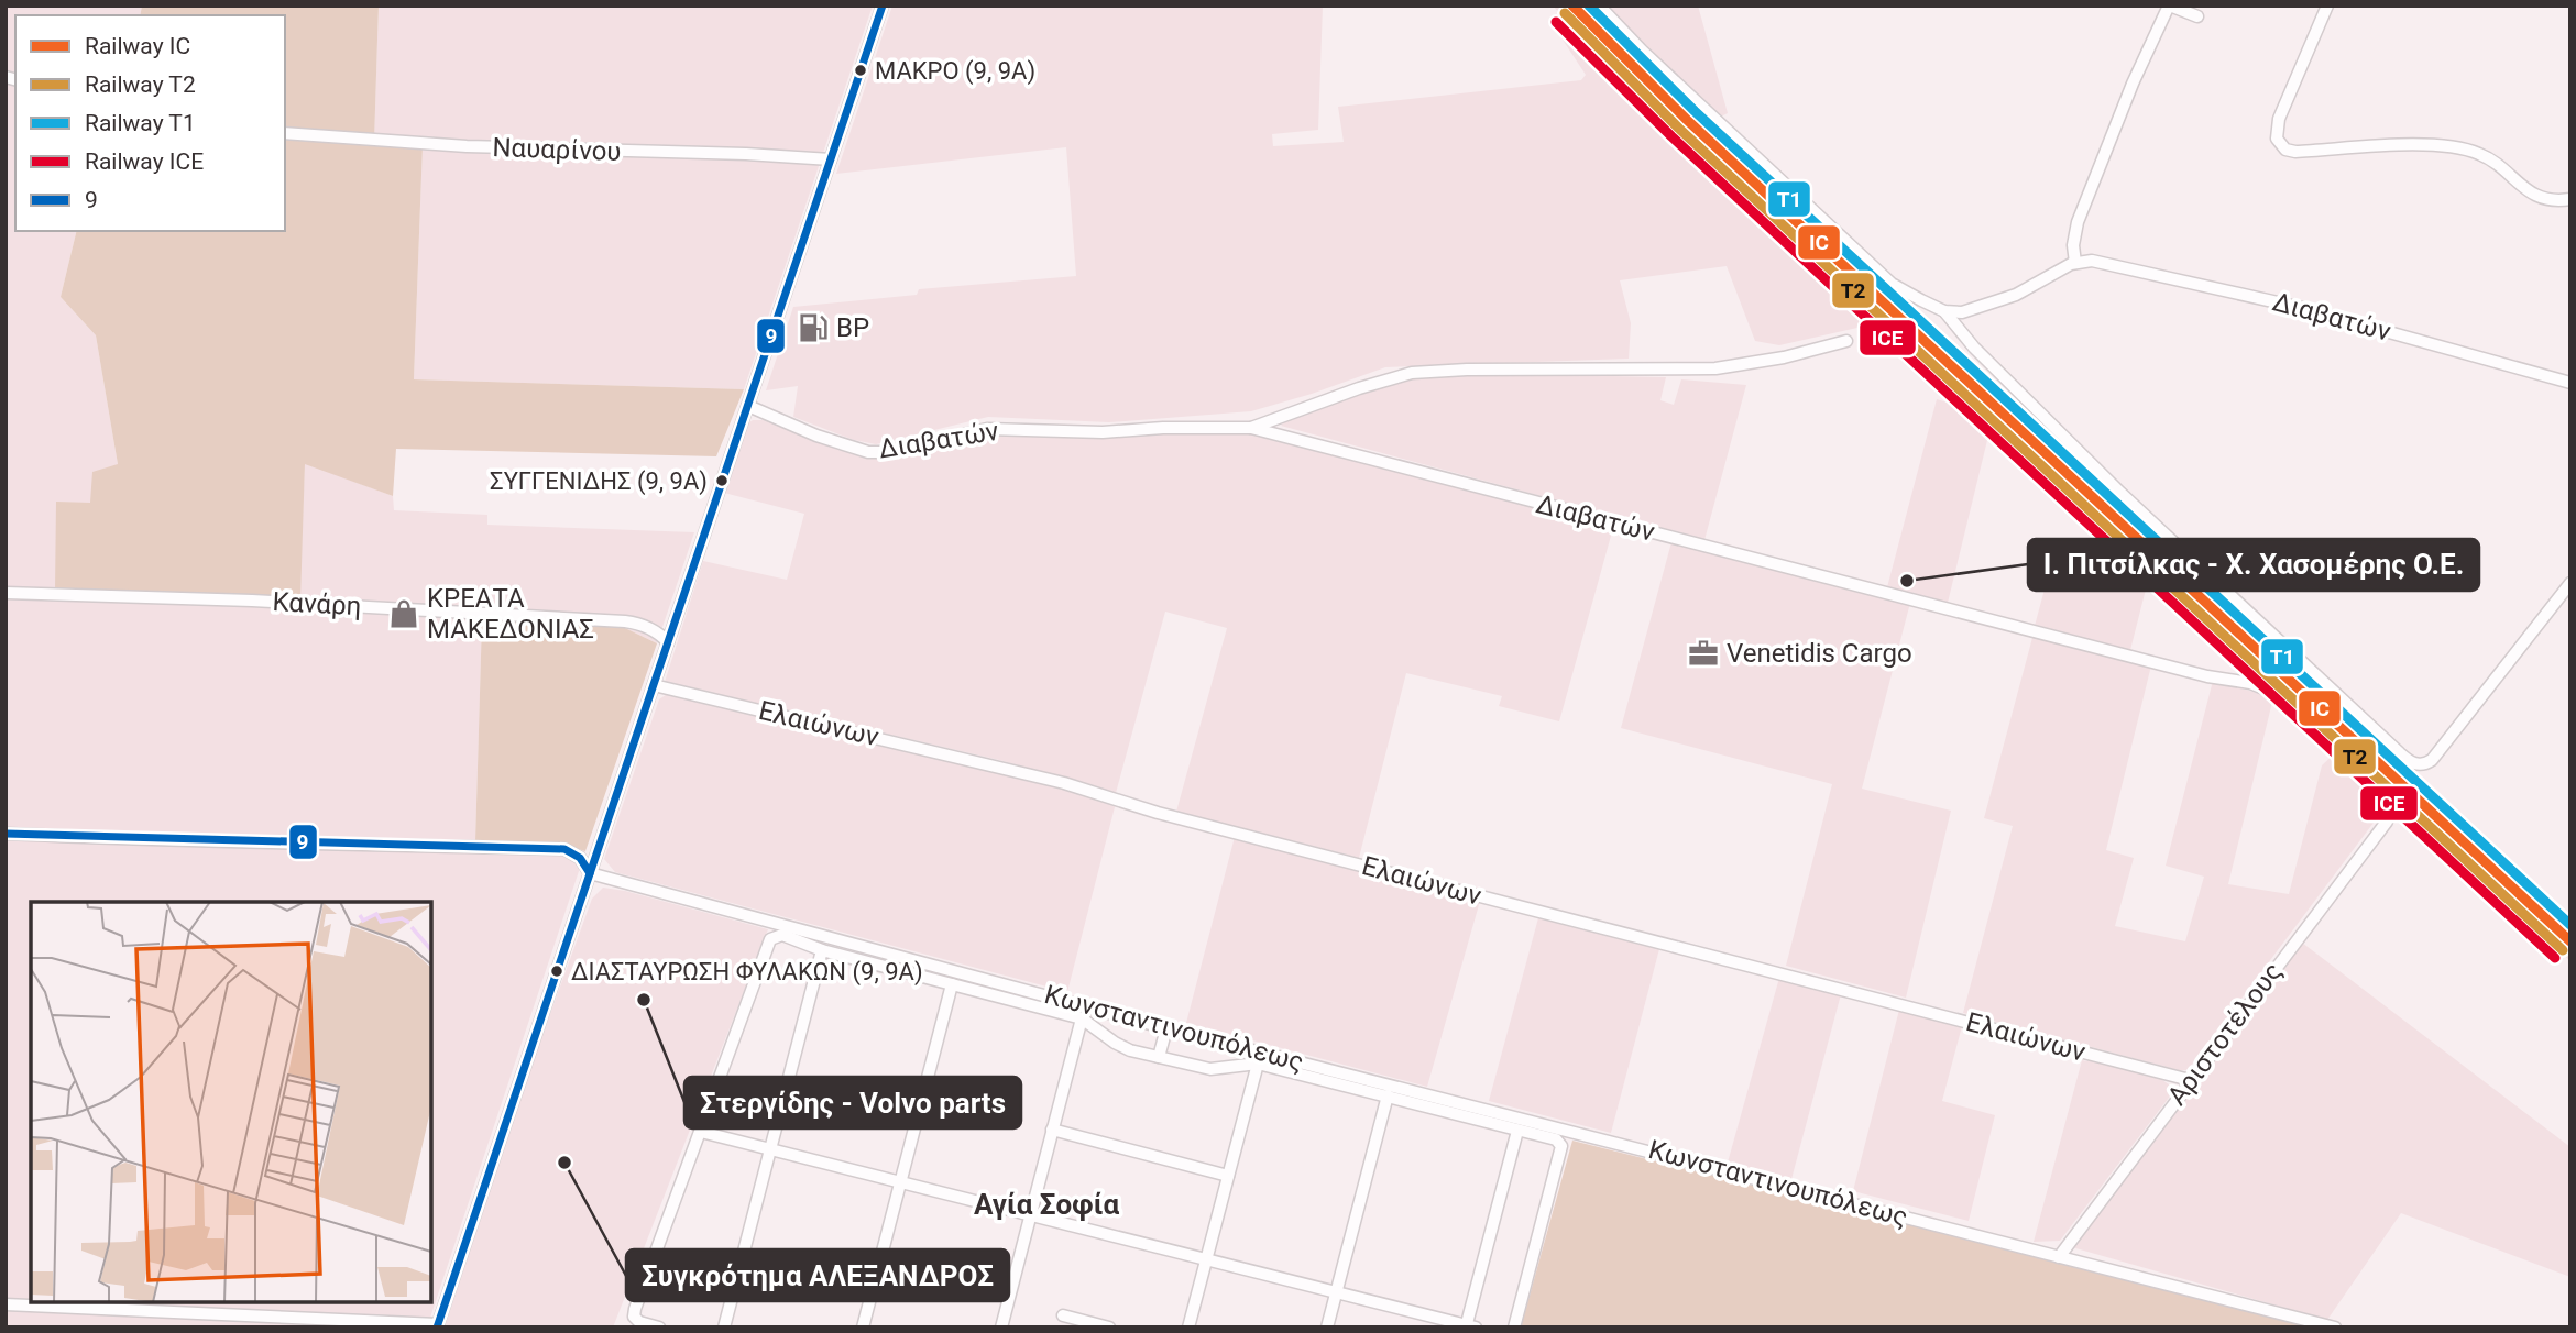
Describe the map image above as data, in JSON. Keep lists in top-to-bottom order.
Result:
{
  "streets": {
    "street": [
      "Ναυαρίνου",
      "Διαβατών",
      "Κανάρη",
      "Ελαιώνων",
      "Κωνσταντινουπόλεως",
      "Αριστοτέλους"
    ]
  },
  "crossings": [
    ["Διαβατών", "Αριστοτέλους"],
    ["Ελαιώνων", "Αριστοτέλους"],
    ["Κωνσταντινουπόλεως", "Αριστοτέλους"]
  ],
  "districts": ["Αγία Σοφία"],
  "places": {
    "other": [
      "ΜΑΚΡΟ (9, 9Α)",
      "ΣΥΓΓΕΝΙΔΗΣ (9, 9Α)",
      "Ι. Πιτσίλκας - Χ. Χασομέρης Ο.Ε.",
      "ΔΙΑΣΤΑΥΡΩΣΗ ΦΥΛΑΚΩΝ (9, 9Α)",
      "Στεργίδης - Volvo parts",
      "Συγκρότημα ΑΛΕΞΑΝΔΡΟΣ"
    ],
    "fuel station": ["BP"],
    "shop": ["ΚΡΕΑΤΑ ΜΑΚΕΔΟΝΙΑΣ"],
    "office": ["Venetidis Cargo"]
  },
  "lines": [
    "rail line IC",
    "rail line T1",
    "transit line 9",
    "rail line T2",
    "rail line ICE"
  ],
  "legend": [
    "Railway IC",
    "Railway T2",
    "Railway T1",
    "Railway ICE",
    "9"
  ]
}
